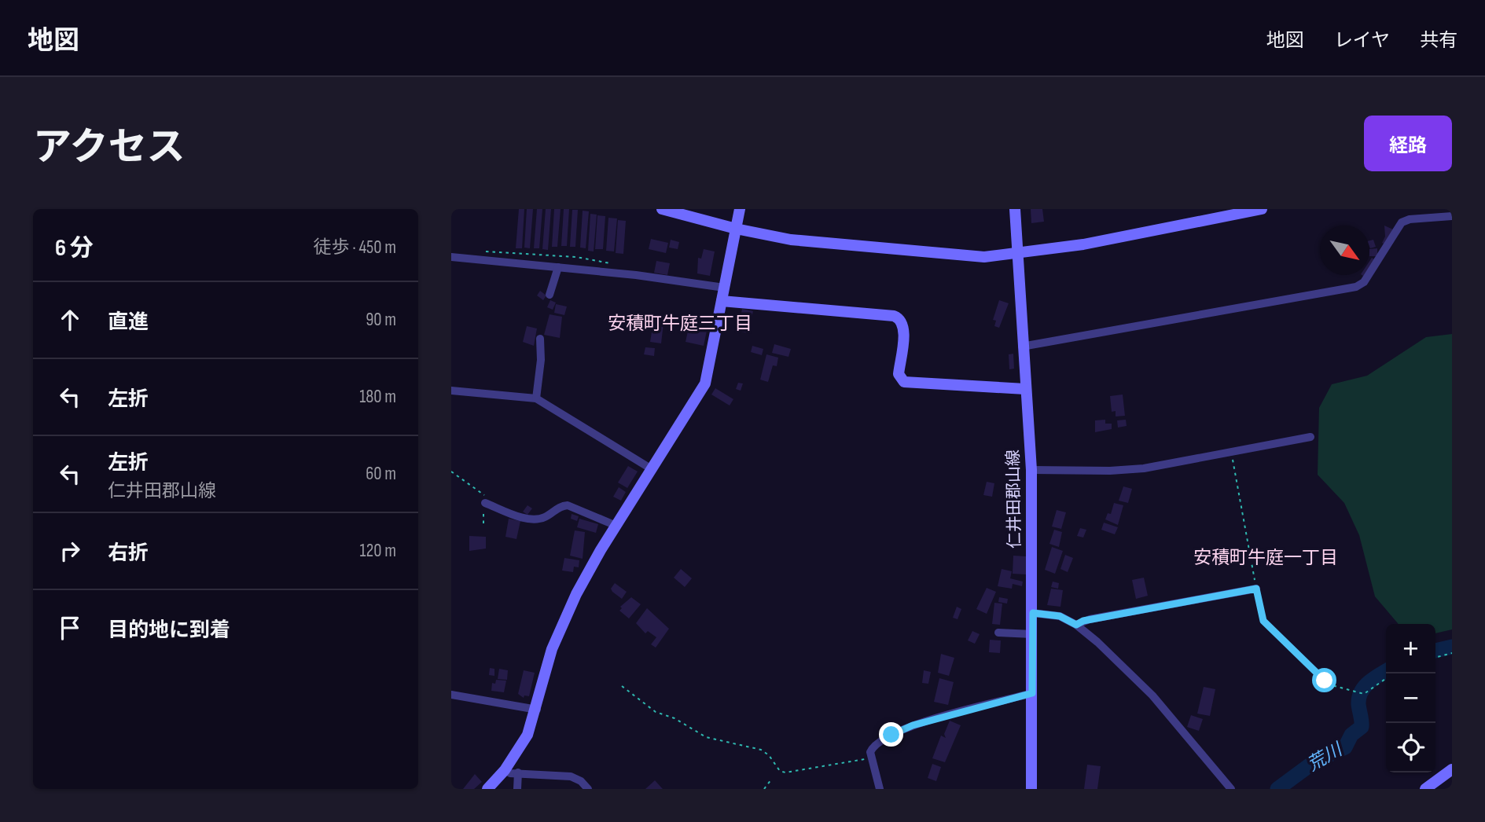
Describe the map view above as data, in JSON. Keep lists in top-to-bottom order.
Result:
{
  "streets": {
    "street": ["仁井田郡山線"]
  },
  "districts": ["安積町牛庭三丁目", "安積町牛庭一丁目"],
  "water": ["荒川"],
  "north": "bottom right",
  "page": {
    "header": "地図",
    "nav": ["地図", "レイヤ", "共有"],
    "title": "アクセス",
    "buttons": "経路",
    "heading": ["6 分", "徒歩 · 450 m"],
    "list": [
      ["直進", "90 m"],
      ["左折", "180 m"],
      ["左折", "仁井田郡山線", "60 m"],
      ["右折", "120 m"],
      "目的地に到着"
    ],
    "map_buttons": ["+", "−"]
  }
}
